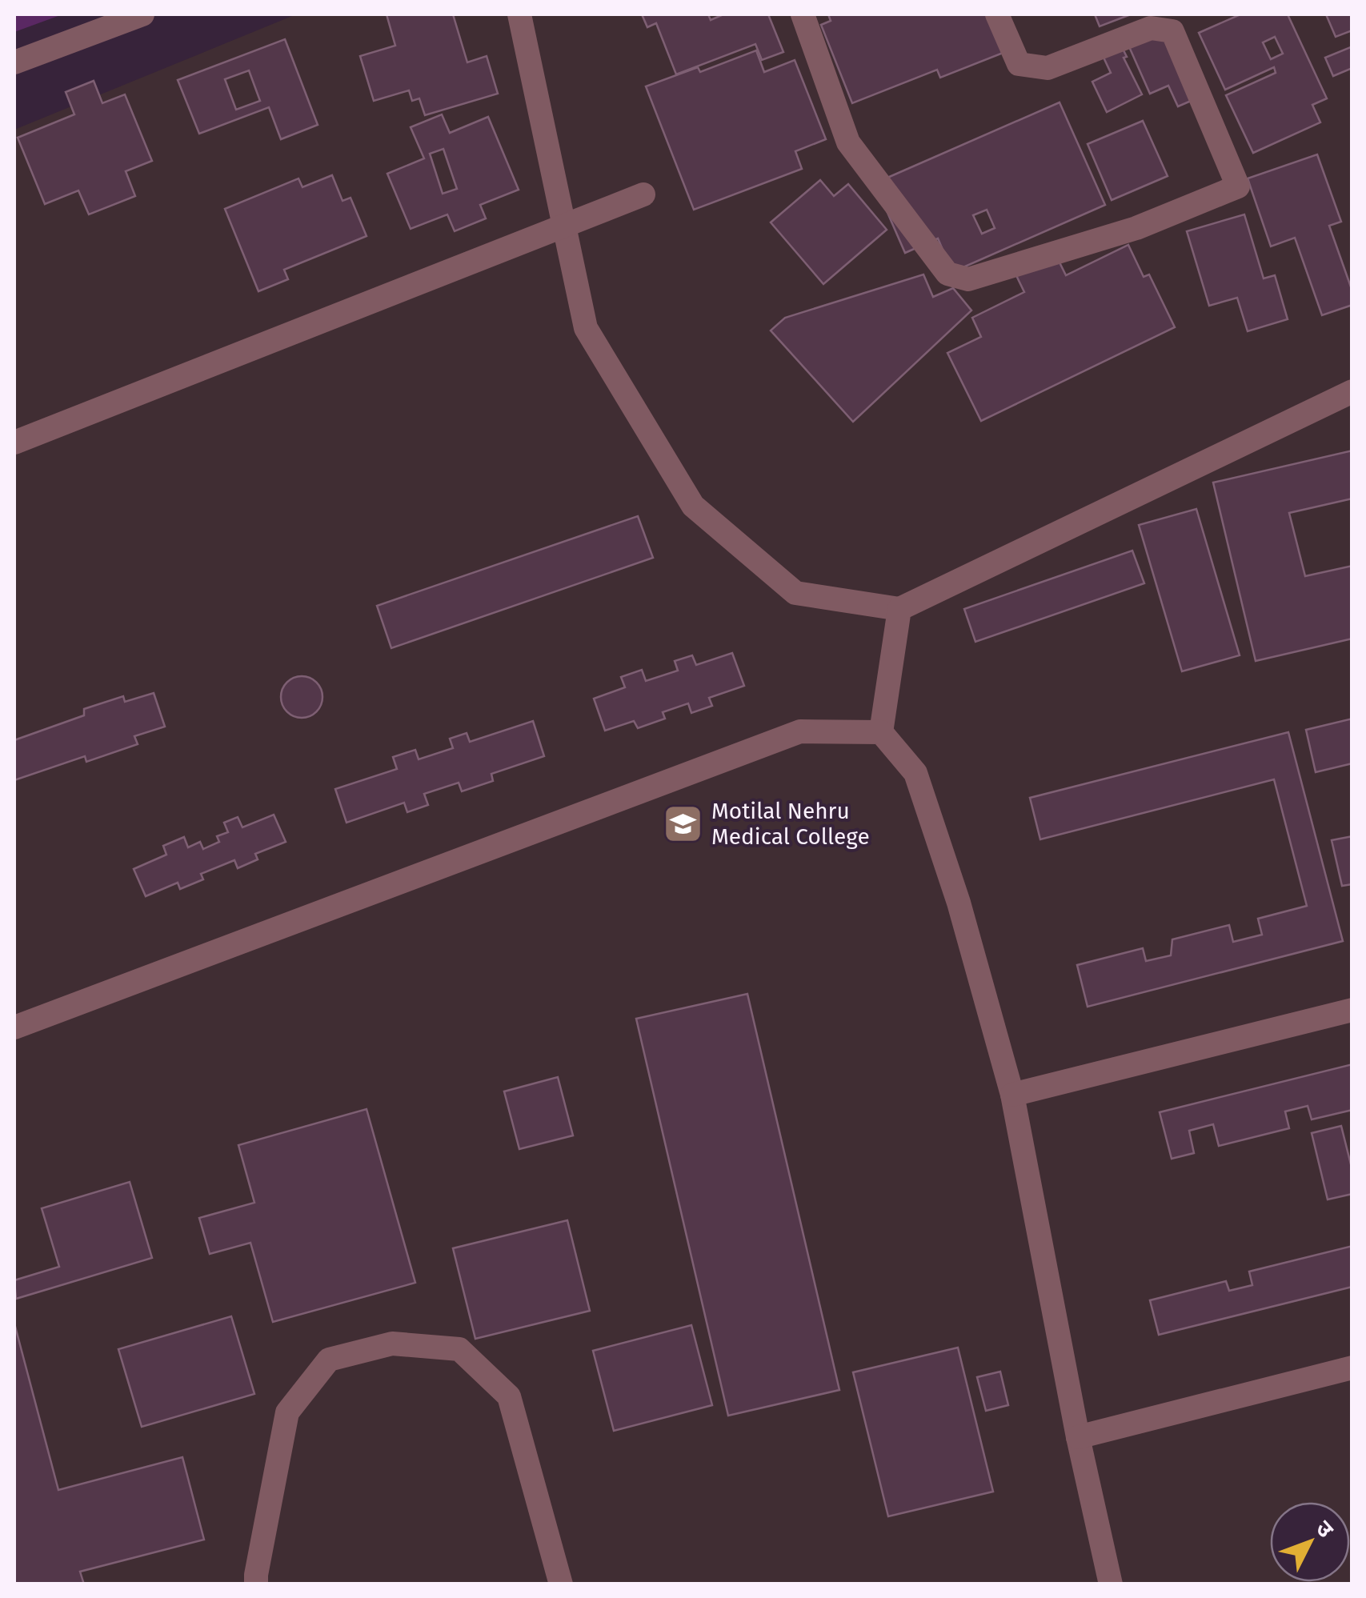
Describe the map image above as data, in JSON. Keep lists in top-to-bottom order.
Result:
{
  "places": {
    "school or university": ["Motilal Nehru Medical College"]
  },
  "north": "top right"
}
